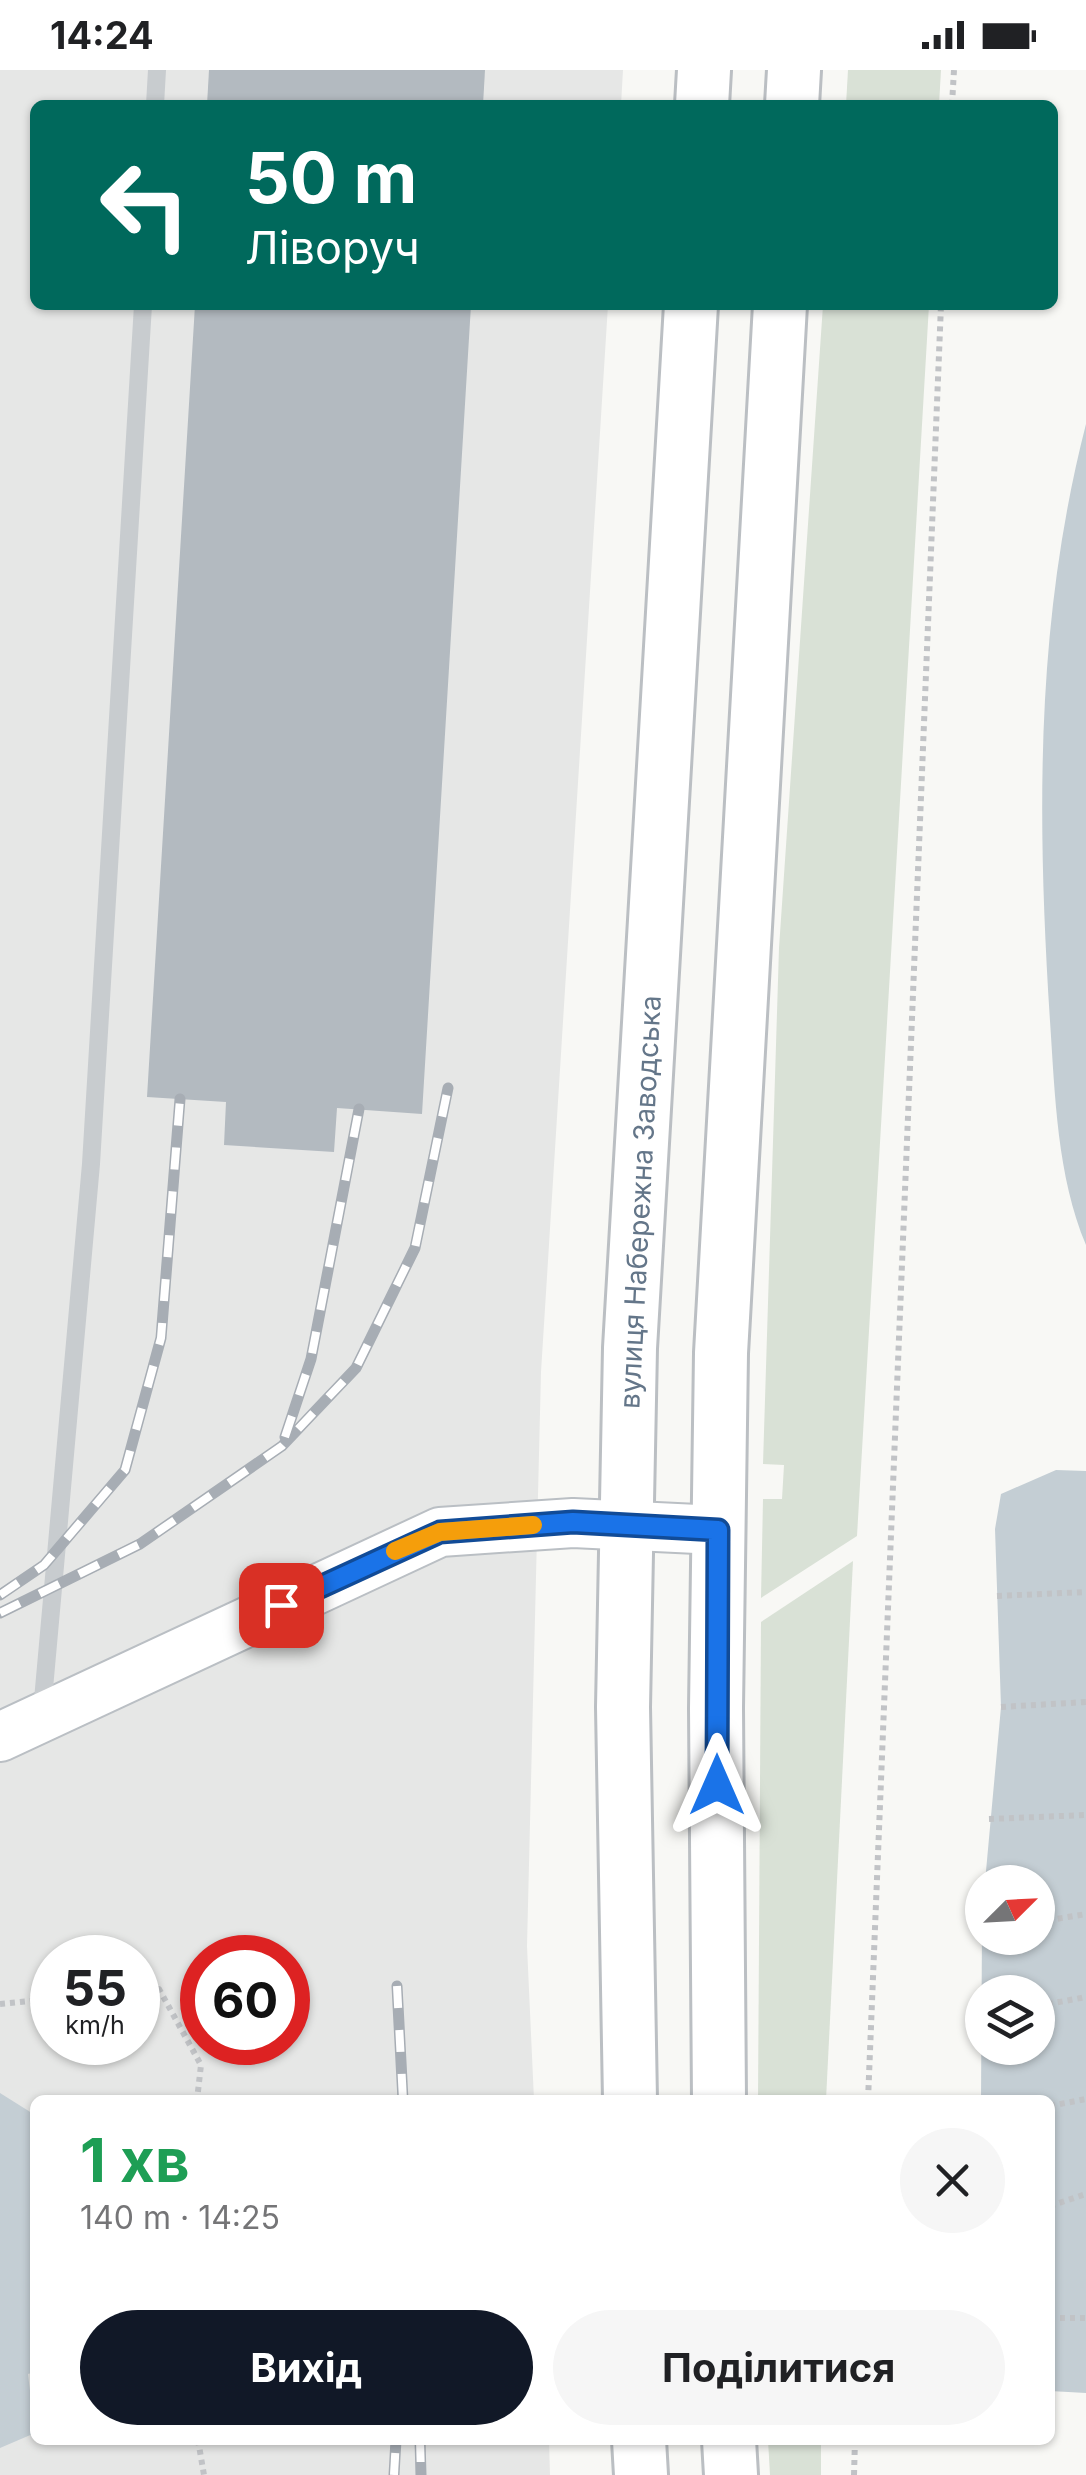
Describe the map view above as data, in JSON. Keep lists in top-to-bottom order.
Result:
{
  "streets": {
    "main road": ["вулиця Набережна Заводська"]
  },
  "north": "top right",
  "page": {
    "status": "14:24",
    "turn": ["50 m", "Ліворуч"],
    "speed": "55 km/h",
    "limit": "60",
    "heading": ["1 хв", "140 m · 14:25"],
    "buttons": ["Вихід", "Поділитися"]
  }
}
